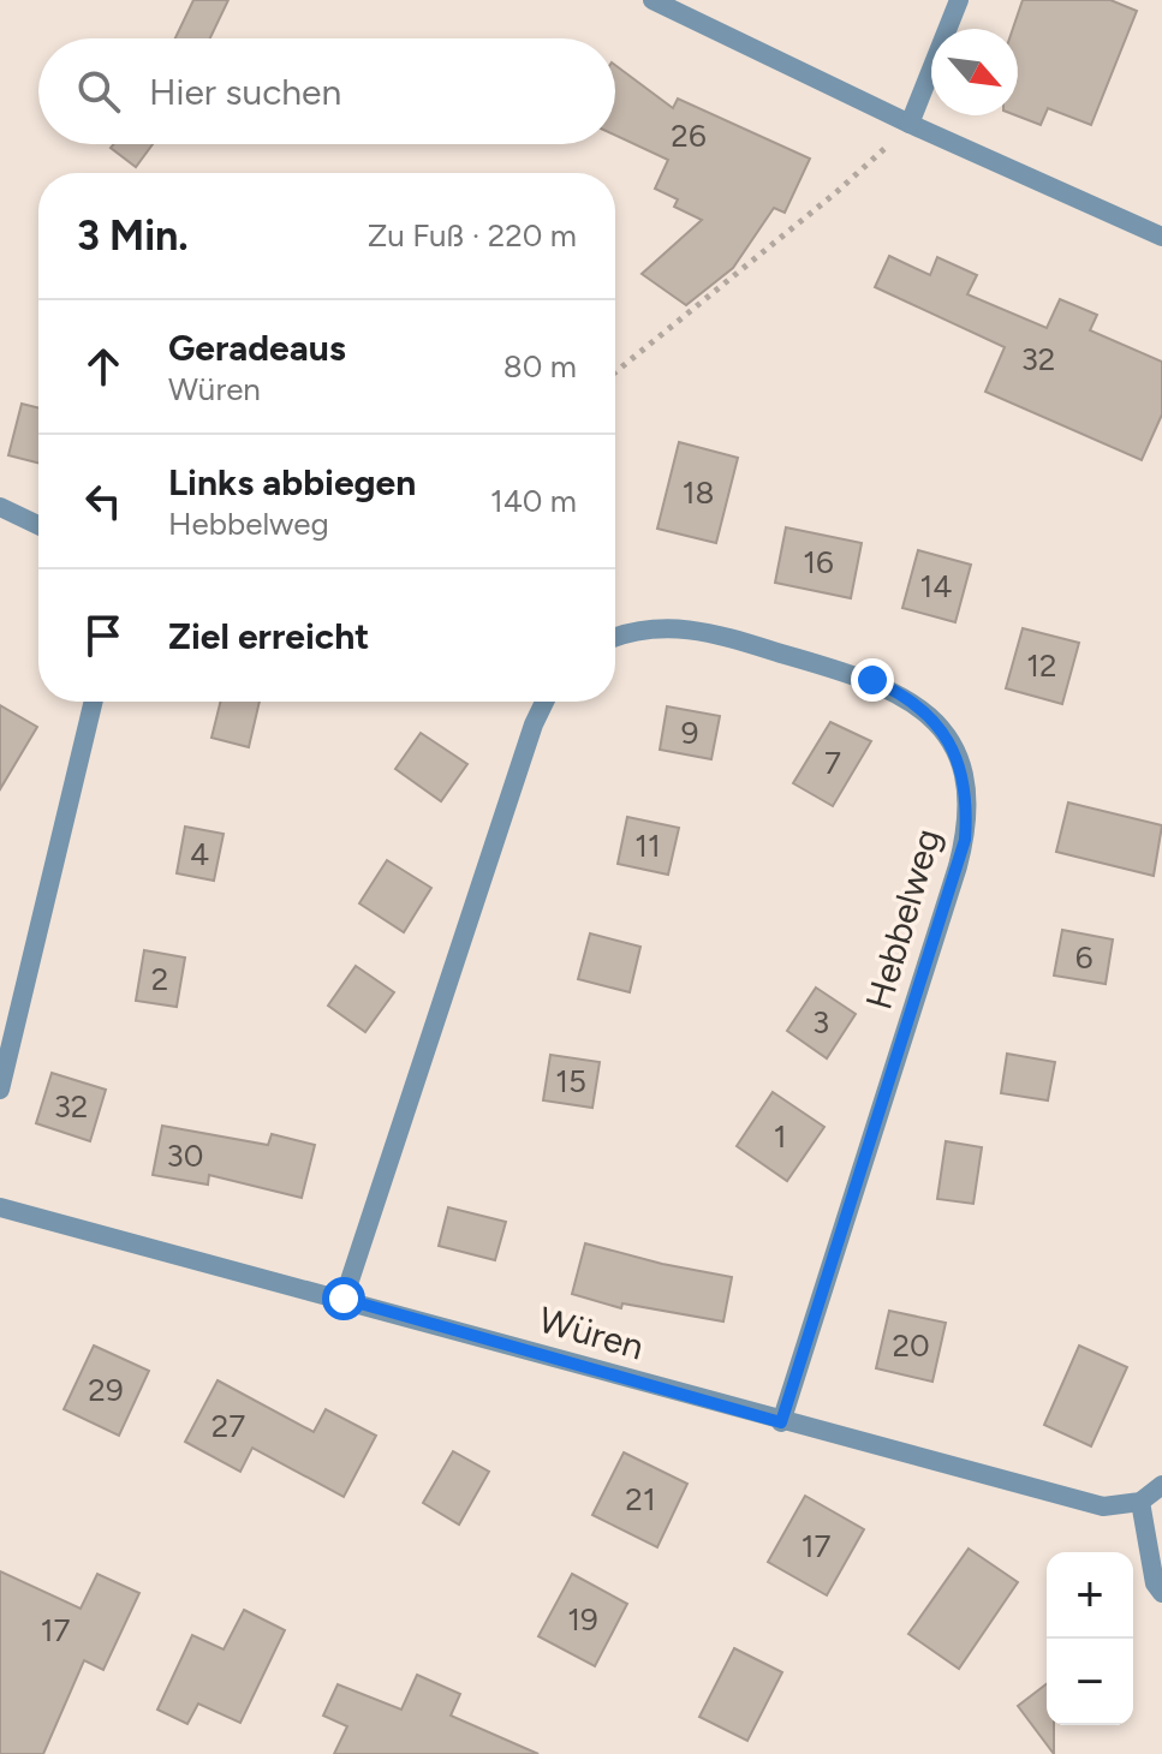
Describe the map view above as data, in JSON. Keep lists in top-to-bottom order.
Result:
{
  "streets": {
    "street": ["Hebbelweg", "Würen"]
  },
  "crossings": [
    ["Hebbelweg", "Würen"]
  ],
  "house_numbers": [
    "26",
    "32",
    "18",
    "16",
    "14",
    "12",
    "9",
    "7",
    "11",
    "4",
    "6",
    "2",
    "3",
    "15",
    "32",
    "1",
    "30",
    "20",
    "29",
    "27",
    "21",
    "17",
    "19",
    "17"
  ],
  "north": "bottom right",
  "page": {
    "search": "Hier suchen",
    "heading": ["3 Min.", "Zu Fuß · 220 m"],
    "list": [
      ["Geradeaus", "Würen", "80 m"],
      ["Links abbiegen", "Hebbelweg", "140 m"],
      "Ziel erreicht"
    ],
    "map_buttons": ["+", "−"]
  }
}
